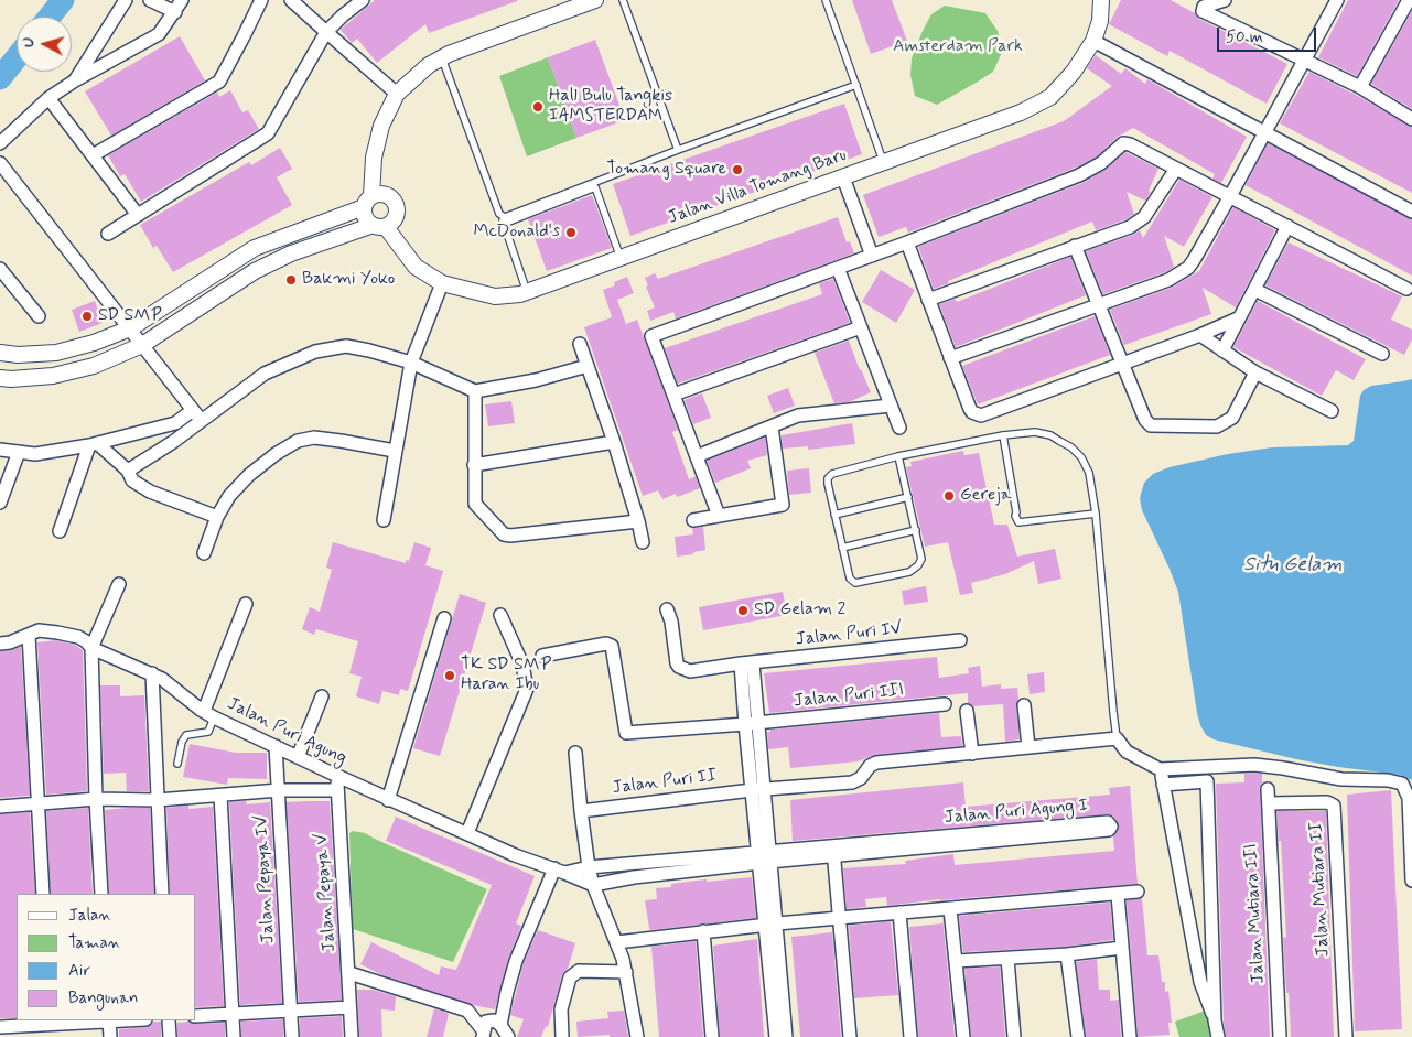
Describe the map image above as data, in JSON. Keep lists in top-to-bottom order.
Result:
{
  "streets": {
    "street": [
      "Jalan Villa Tomang Baru",
      "Jalan Puri IV",
      "Jalan Puri III",
      "Jalan Puri Agung",
      "Jalan Puri II",
      "Jalan Puri Agung I",
      "Jalan Pepaya IV",
      "Jalan Mutiara II",
      "Jalan Pepaya V",
      "Jalan Mutiara III"
    ]
  },
  "crossings": [
    ["Jalan Puri Agung", "Jalan Puri Agung I"],
    ["Jalan Puri Agung", "Jalan Pepaya IV"],
    ["Jalan Puri Agung", "Jalan Pepaya V"],
    ["Jalan Mutiara II", "Jalan Mutiara III"]
  ],
  "water": ["Situ Gelam"],
  "parks": ["Amsterdam Park"],
  "places": [
    "Hall Bulu Tangkis IAMSTERDAM",
    "Tomang Square",
    "McDonald's",
    "Bakmi Yoko",
    "SD SMP",
    "Gereja",
    "SD Gelam 2",
    "TK SD SMP Haran Ibu"
  ],
  "legend": [
    "Jalan",
    "Taman",
    "Air",
    "Bangunan"
  ],
  "scale_bar": "50 m",
  "north": "left"
}
